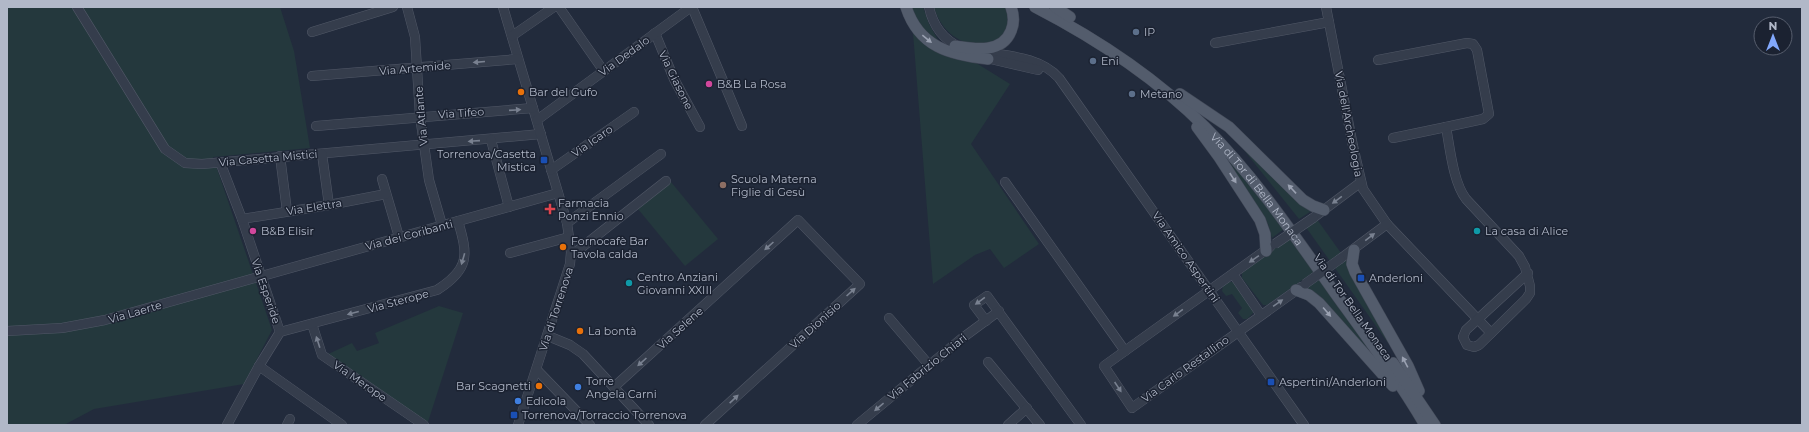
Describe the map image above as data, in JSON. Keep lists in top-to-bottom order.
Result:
{
  "streets": {
    "main road": ["Via di Tor Bella Monaca"],
    "street": [
      "Via Dedalo",
      "Via Artemide",
      "Via Giasone",
      "Via Tifeo",
      "Via Atlante",
      "Via dell'Archeologia",
      "Via Icaro",
      "Via Casetta Mistici",
      "Via Elettra",
      "Via dei Coribanti",
      "Via Amico Aspertini",
      "Via Esperide",
      "Via Sterope",
      "Via di Torrenova",
      "Via Laerte",
      "Via Dionisio",
      "Via Selene",
      "Via Fabrizio Chiari",
      "Via Carlo Restallino",
      "Via Merope"
    ]
  },
  "crossings": [
    ["Via Dedalo", "Via Giasone"],
    ["Via Dedalo", "Via di Torrenova"],
    ["Via Artemide", "Via Atlante"],
    ["Via Artemide", "Via di Torrenova"],
    ["Via Tifeo", "Via Atlante"],
    ["Via Tifeo", "Via di Torrenova"],
    ["Via Atlante", "Via Casetta Mistici"],
    ["Via Atlante", "Via dei Coribanti"],
    ["Via dell'Archeologia", "Via Carlo Restallino"],
    ["Via Icaro", "Via di Torrenova"],
    ["Via Casetta Mistici", "Via Esperide"],
    ["Via Casetta Mistici", "Via di Torrenova"],
    ["Via Elettra", "Via Esperide"],
    ["Via dei Coribanti", "Via Esperide"],
    ["Via dei Coribanti", "Via Sterope"],
    ["Via dei Coribanti", "Via di Torrenova"],
    ["Via dei Coribanti", "Via Laerte"],
    ["Via Amico Aspertini", "Via Carlo Restallino"],
    ["Via Esperide", "Via Sterope"],
    ["Via Esperide", "Via Laerte"],
    ["Via Sterope", "Via Merope"],
    ["Via Dionisio", "Via Selene"]
  ],
  "one_way": [
    "Via Artemide",
    "Via Tifeo",
    "Via Sterope",
    "Via Selene",
    "Via Fabrizio Chiari"
  ],
  "places": {
    "other": [
      "IP",
      "Eni",
      "B&B La Rosa",
      "Bar del Gufo",
      "Metano",
      "Scuola Materna Figlie di Gesù",
      "B&B Elisir",
      "La casa di Alice",
      "Fornocafè Bar Tavola calda",
      "Centro Anziani Giovanni XXIII",
      "La bontà",
      "Bar Scagnetti",
      "Torre Angela Carni",
      "Edicola"
    ],
    "transit": [
      "Torrenova/Casetta Mistica",
      "Anderloni",
      "Aspertini/Anderloni",
      "Torrenova/Torraccio Torrenova"
    ],
    "health": ["Farmacia Ponzi Ennio"]
  },
  "north": "top"
}
